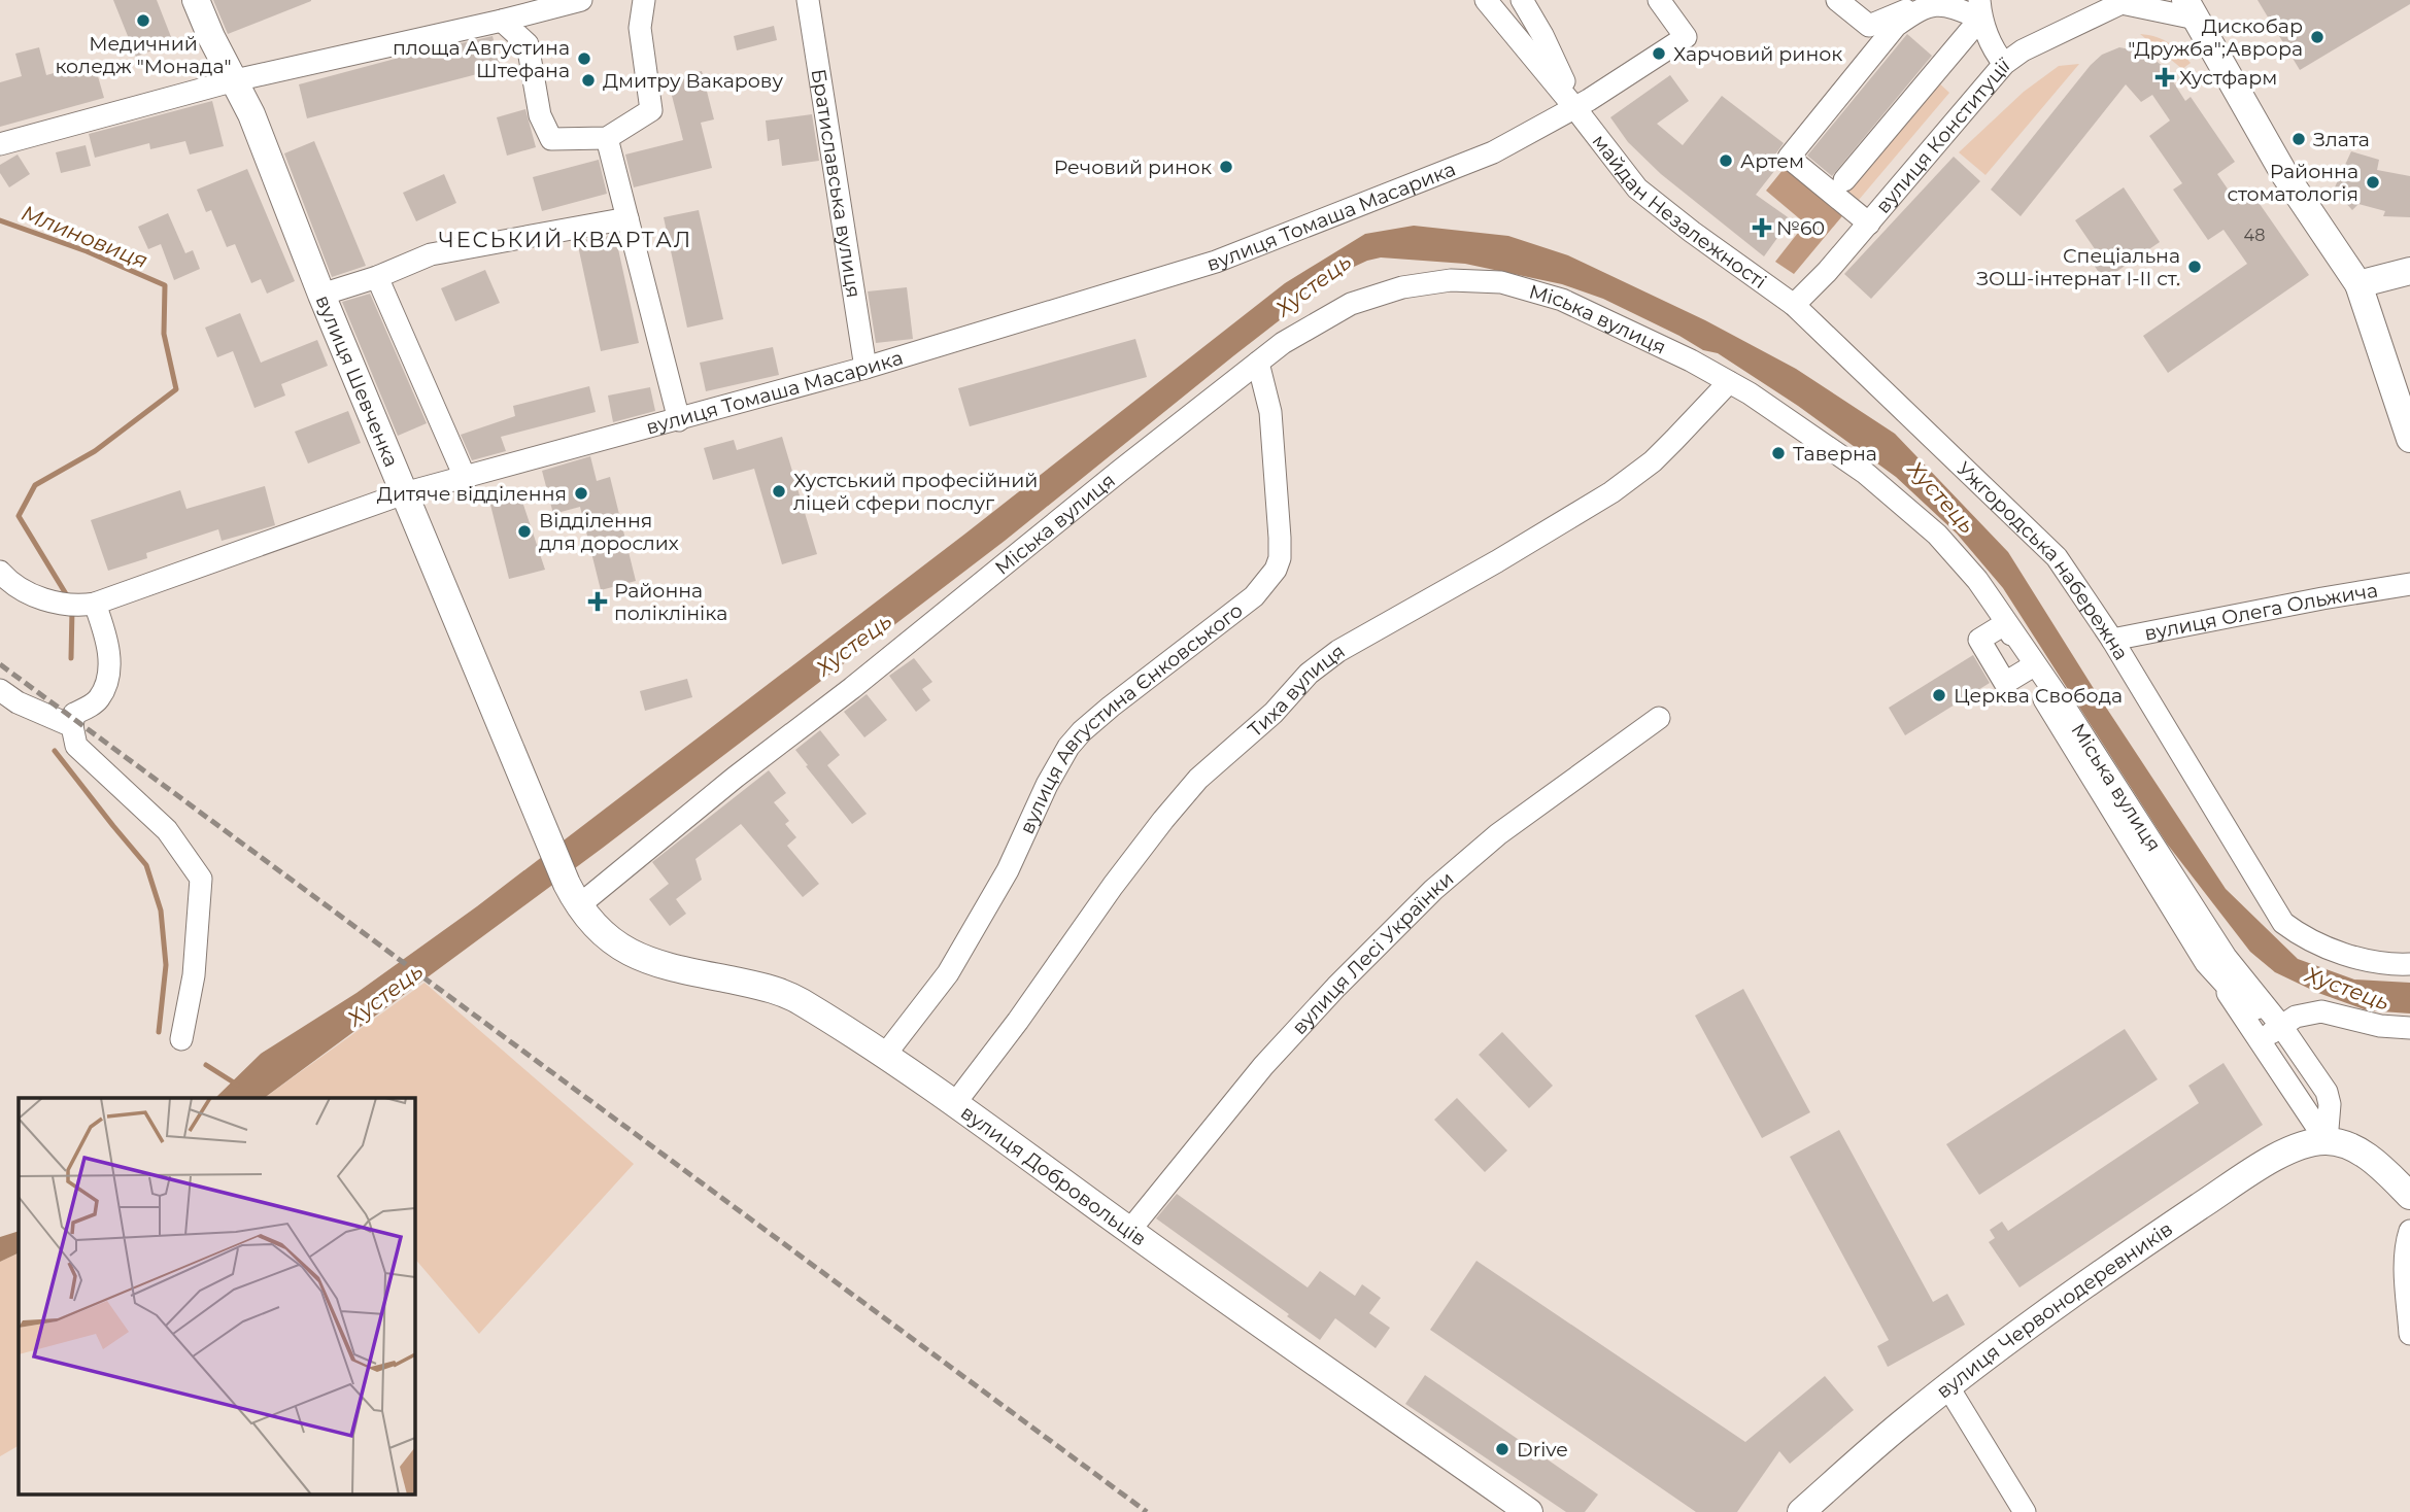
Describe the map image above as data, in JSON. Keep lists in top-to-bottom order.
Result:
{
  "streets": {
    "main road": ["вулиця Шевченка", "вулиця Добровольців", "вулиця Червонодеревників"],
    "street": [
      "вулиця Конституції",
      "Братиславська вулиця",
      "майдан Незалежності",
      "вулиця Томаша Масарика",
      "Міська вулиця",
      "Ужгородська набережна",
      "вулиця Олега Ольжича",
      "Тиха вулиця",
      "вулиця Августина Єнковського",
      "вулиця Лесі Українки"
    ]
  },
  "crossings": [
    ["вулиця Конституції", "майдан Незалежності"],
    ["вулиця Конституції", "Ужгородська набережна"],
    ["Братиславська вулиця", "вулиця Томаша Масарика"],
    ["майдан Незалежності", "вулиця Томаша Масарика"],
    ["майдан Незалежності", "Ужгородська набережна"],
    ["вулиця Томаша Масарика", "вулиця Шевченка"],
    ["Міська вулиця", "вулиця Шевченка"],
    ["Міська вулиця", "Тиха вулиця"],
    ["Міська вулиця", "вулиця Августина Єнковського"],
    ["Міська вулиця", "вулиця Добровольців"],
    ["Міська вулиця", "вулиця Червонодеревників"],
    ["вулиця Шевченка", "вулиця Добровольців"],
    ["Ужгородська набережна", "вулиця Олега Ольжича"],
    ["Тиха вулиця", "вулиця Добровольців"],
    ["вулиця Августина Єнковського", "вулиця Добровольців"],
    ["вулиця Лесі Українки", "вулиця Добровольців"]
  ],
  "districts": ["ЧЕСЬКИЙ КВАРТАЛ"],
  "water": ["Млиновиця", "Хустець"],
  "places": {
    "other": [
      "Медичний коледж \"Монада\"",
      "Дискобар \"Дружба\";Аврора",
      "Харчовий ринок",
      "площа Августина Штефана",
      "Дмитру Вакарову",
      "Злата",
      "Артем",
      "Речовий ринок",
      "Районна стоматологія",
      "Спеціальна ЗОШ-інтернат І-ІІ ст.",
      "Таверна",
      "Хустський професійний ліцей сфери послуг",
      "Дитяче відділення",
      "Відділення для дорослих",
      "Церква Свобода",
      "Drive"
    ],
    "health": ["Хустфарм", "№60", "Районна поліклініка"]
  },
  "house_numbers": ["48"]
}
